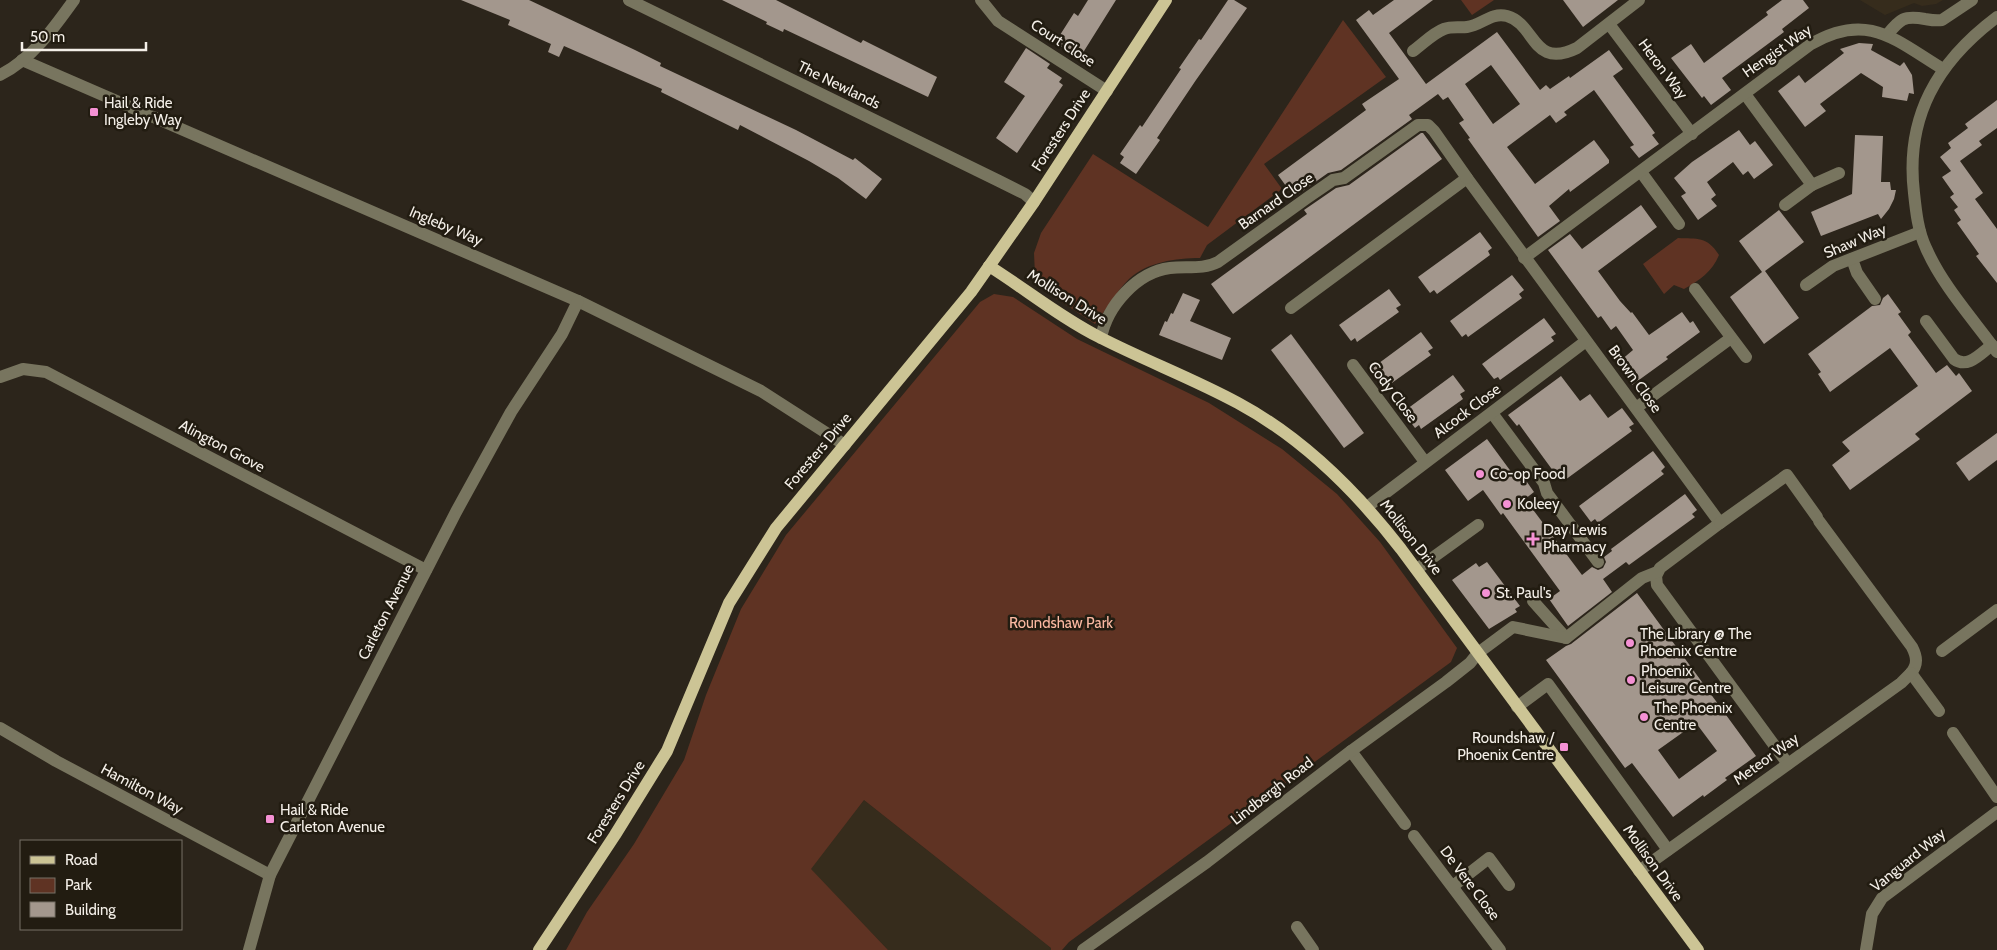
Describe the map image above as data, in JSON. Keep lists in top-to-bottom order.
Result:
{
  "streets": {
    "main road": ["Foresters Drive", "Mollison Drive"],
    "street": [
      "Court Close",
      "Hengist Way",
      "Heron Way",
      "The Newlands",
      "Barnard Close",
      "Ingleby Way",
      "Shaw Way",
      "Brown Close",
      "Cody Close",
      "Alcock Close",
      "Alington Grove",
      "Carleton Avenue",
      "Meteor Way",
      "Hamilton Way",
      "Lindbergh Road",
      "Vanguard Way",
      "De Vere Close"
    ]
  },
  "crossings": [
    ["Court Close", "Foresters Drive"],
    ["Hengist Way", "Heron Way"],
    ["Hengist Way", "Brown Close"],
    ["The Newlands", "Foresters Drive"],
    ["Foresters Drive", "Ingleby Way"],
    ["Foresters Drive", "Mollison Drive"],
    ["Barnard Close", "Mollison Drive"],
    ["Barnard Close", "Brown Close"],
    ["Ingleby Way", "Carleton Avenue"],
    ["Mollison Drive", "Alcock Close"],
    ["Mollison Drive", "Meteor Way"],
    ["Mollison Drive", "Lindbergh Road"],
    ["Brown Close", "Alcock Close"],
    ["Cody Close", "Alcock Close"],
    ["Alington Grove", "Carleton Avenue"],
    ["Carleton Avenue", "Hamilton Way"]
  ],
  "parks": ["Roundshaw Park"],
  "places": {
    "transit": ["Hail & Ride Ingleby Way", "Roundshaw / Phoenix Centre", "Hail & Ride Carleton Avenue"],
    "other": [
      "Co-op Food",
      "Koleey",
      "St. Paul's",
      "The Library @ The Phoenix Centre",
      "Phoenix Leisure Centre",
      "The Phoenix Centre"
    ],
    "health": ["Day Lewis Pharmacy"]
  },
  "legend": ["Road", "Park", "Building"],
  "scale_bar": "50 m"
}
